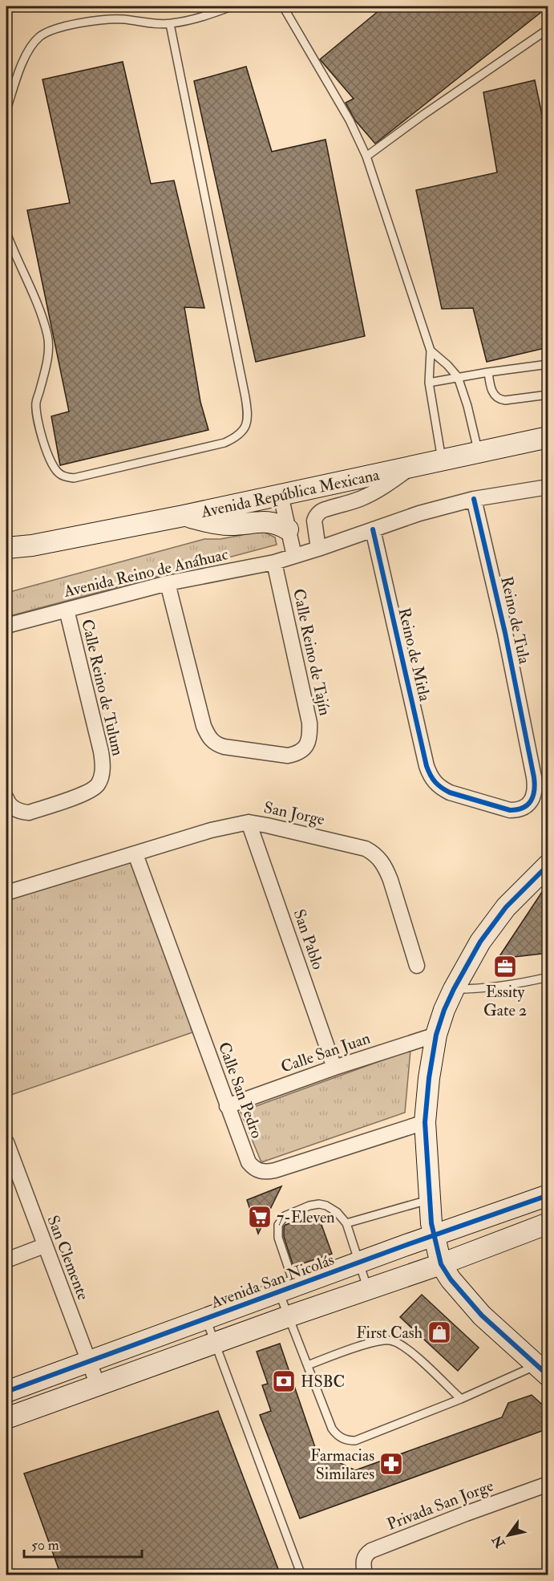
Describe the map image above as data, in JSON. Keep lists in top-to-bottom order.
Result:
{
  "streets": {
    "street": [
      "Avenida República Mexicana",
      "Avenida Reino de Anáhuac",
      "Reino de Tula",
      "Calle Reino de Tajín",
      "Reino de Mitla",
      "Calle Reino de Tulum",
      "San Jorge",
      "San Pablo",
      "Calle San Juan",
      "Calle San Pedro",
      "San Clemente",
      "Avenida San Nicolás",
      "Privada San Jorge"
    ]
  },
  "crossings": [
    ["Avenida Reino de Anáhuac", "Reino de Tula"],
    ["Avenida Reino de Anáhuac", "Calle Reino de Tajín"],
    ["Avenida Reino de Anáhuac", "Reino de Mitla"],
    ["Avenida Reino de Anáhuac", "Calle Reino de Tulum"],
    ["Reino de Tula", "Reino de Mitla"],
    ["San Jorge", "San Pablo"],
    ["San Jorge", "Calle San Pedro"],
    ["San Pablo", "Calle San Juan"],
    ["Calle San Juan", "Calle San Pedro"],
    ["San Clemente", "Avenida San Nicolás"]
  ],
  "places": {
    "office": ["Essity Gate 2"],
    "supermarket": ["7-Eleven"],
    "shop": ["First Cash"],
    "bank": ["HSBC"],
    "pharmacy": ["Farmacias Similares"]
  },
  "scale_bar": "50 m",
  "north": "bottom left"
}
